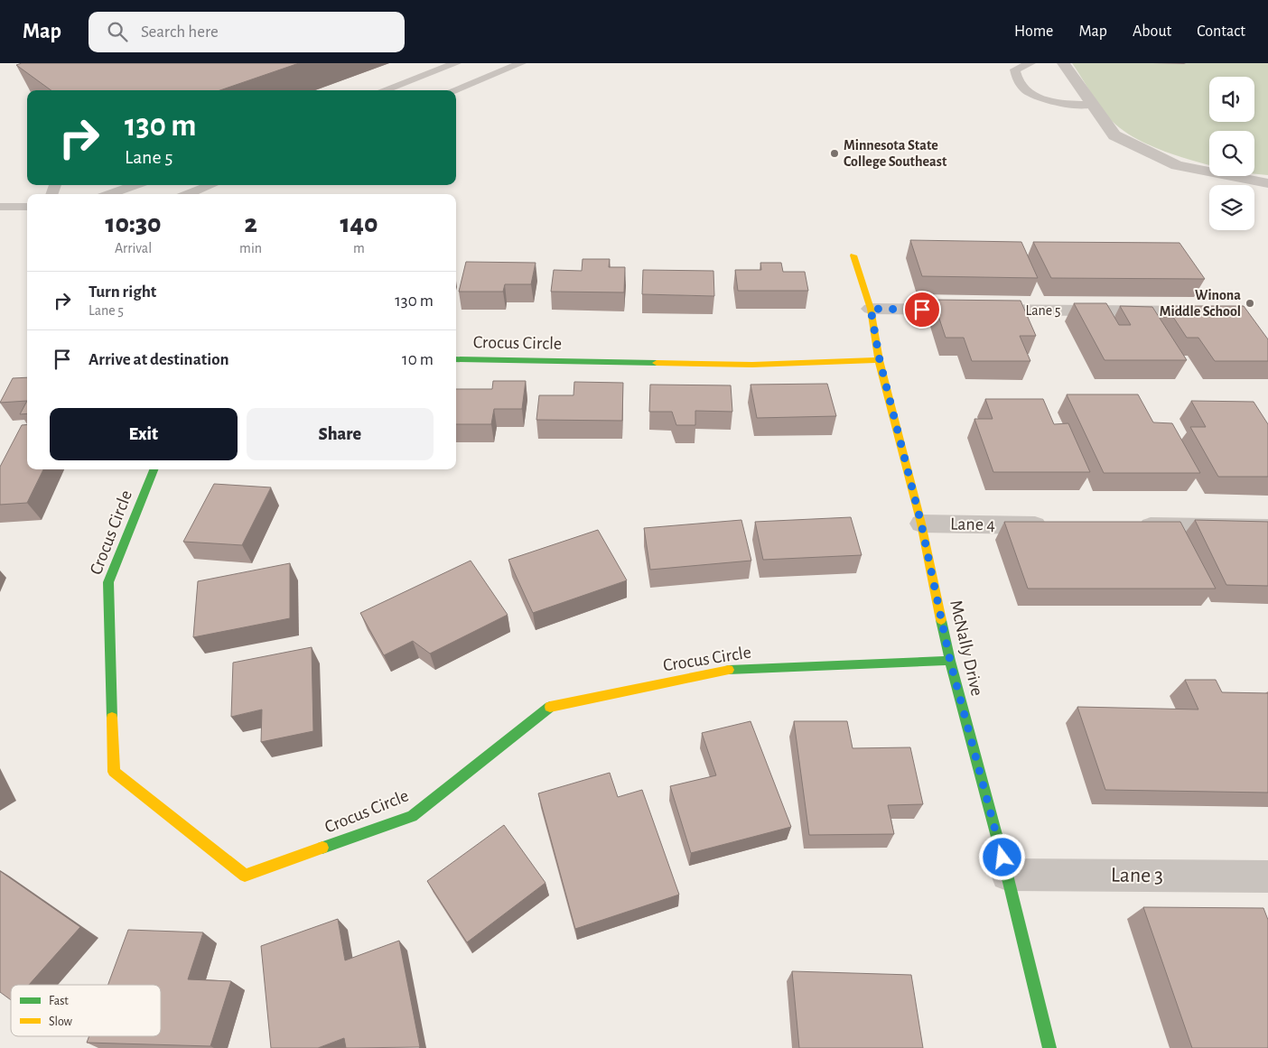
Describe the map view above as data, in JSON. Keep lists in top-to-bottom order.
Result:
{
  "streets": {
    "street": [
      "Lane 5",
      "Crocus Circle",
      "Lane 4",
      "McNally Drive",
      "Lane 3"
    ]
  },
  "crossings": [
    ["Lane 5", "McNally Drive"],
    ["Crocus Circle", "McNally Drive"],
    ["Lane 4", "McNally Drive"],
    ["McNally Drive", "Lane 3"]
  ],
  "places": ["Minnesota State College Southeast", "Winona Middle School"],
  "legend": ["Fast", "Slow"],
  "page": {
    "header": "Map",
    "search": "Search here",
    "nav": [
      "Home",
      "Map",
      "About",
      "Contact"
    ],
    "turn": ["130 m", "Lane 5"],
    "eta": [
      "10:30",
      "Arrival",
      "2",
      "min",
      "140",
      "m"
    ],
    "list": [
      {
        "name": "Turn right",
        "note": "Lane 5",
        "value": "130 m"
      },
      {
        "name": "Arrive at destination",
        "value": "10 m"
      }
    ],
    "buttons": ["Exit", "Share"]
  }
}
